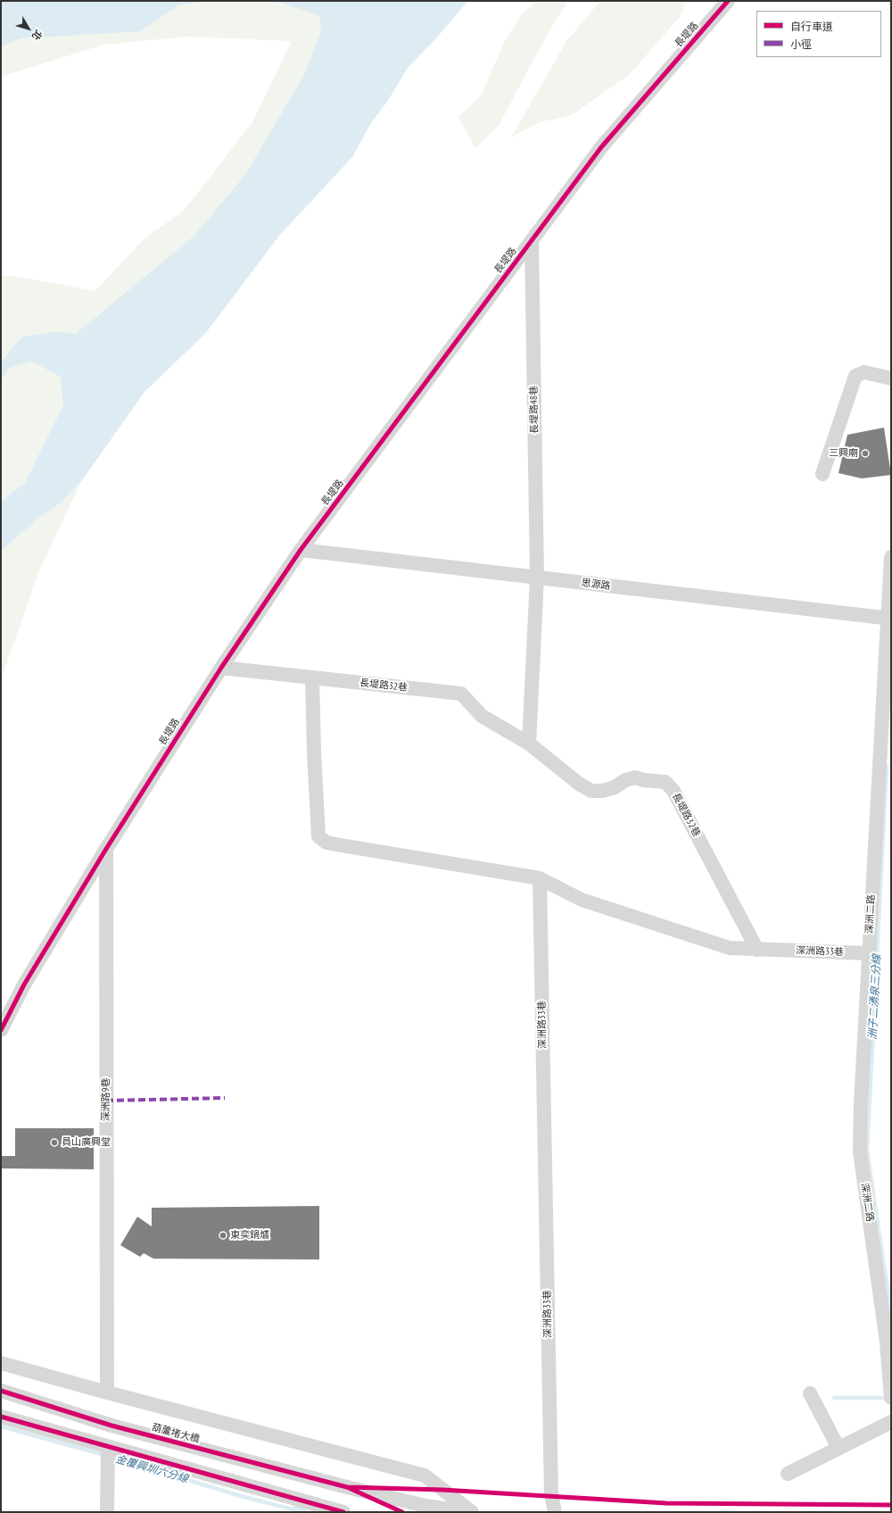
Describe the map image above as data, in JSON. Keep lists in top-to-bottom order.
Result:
{
  "streets": {
    "street": [
      "長堤路",
      "長堤路48巷",
      "思源路",
      "長堤路32巷",
      "深洲二路",
      "深洲路33巷",
      "深洲路9巷",
      "葫蘆堵大橋"
    ]
  },
  "crossings": [
    ["長堤路", "長堤路48巷"],
    ["長堤路", "思源路"],
    ["長堤路", "長堤路32巷"],
    ["長堤路", "深洲路9巷"],
    ["長堤路48巷", "思源路"],
    ["思源路", "深洲二路"],
    ["長堤路32巷", "深洲路33巷"],
    ["深洲二路", "深洲路33巷"]
  ],
  "water": ["洲子二湧泉三分線", "金覆興圳六分線"],
  "places": ["三興廟", "員山廣興堂", "東奕鍋爐"],
  "legend": ["自行車道", "小徑"],
  "north": "bottom right"
}
